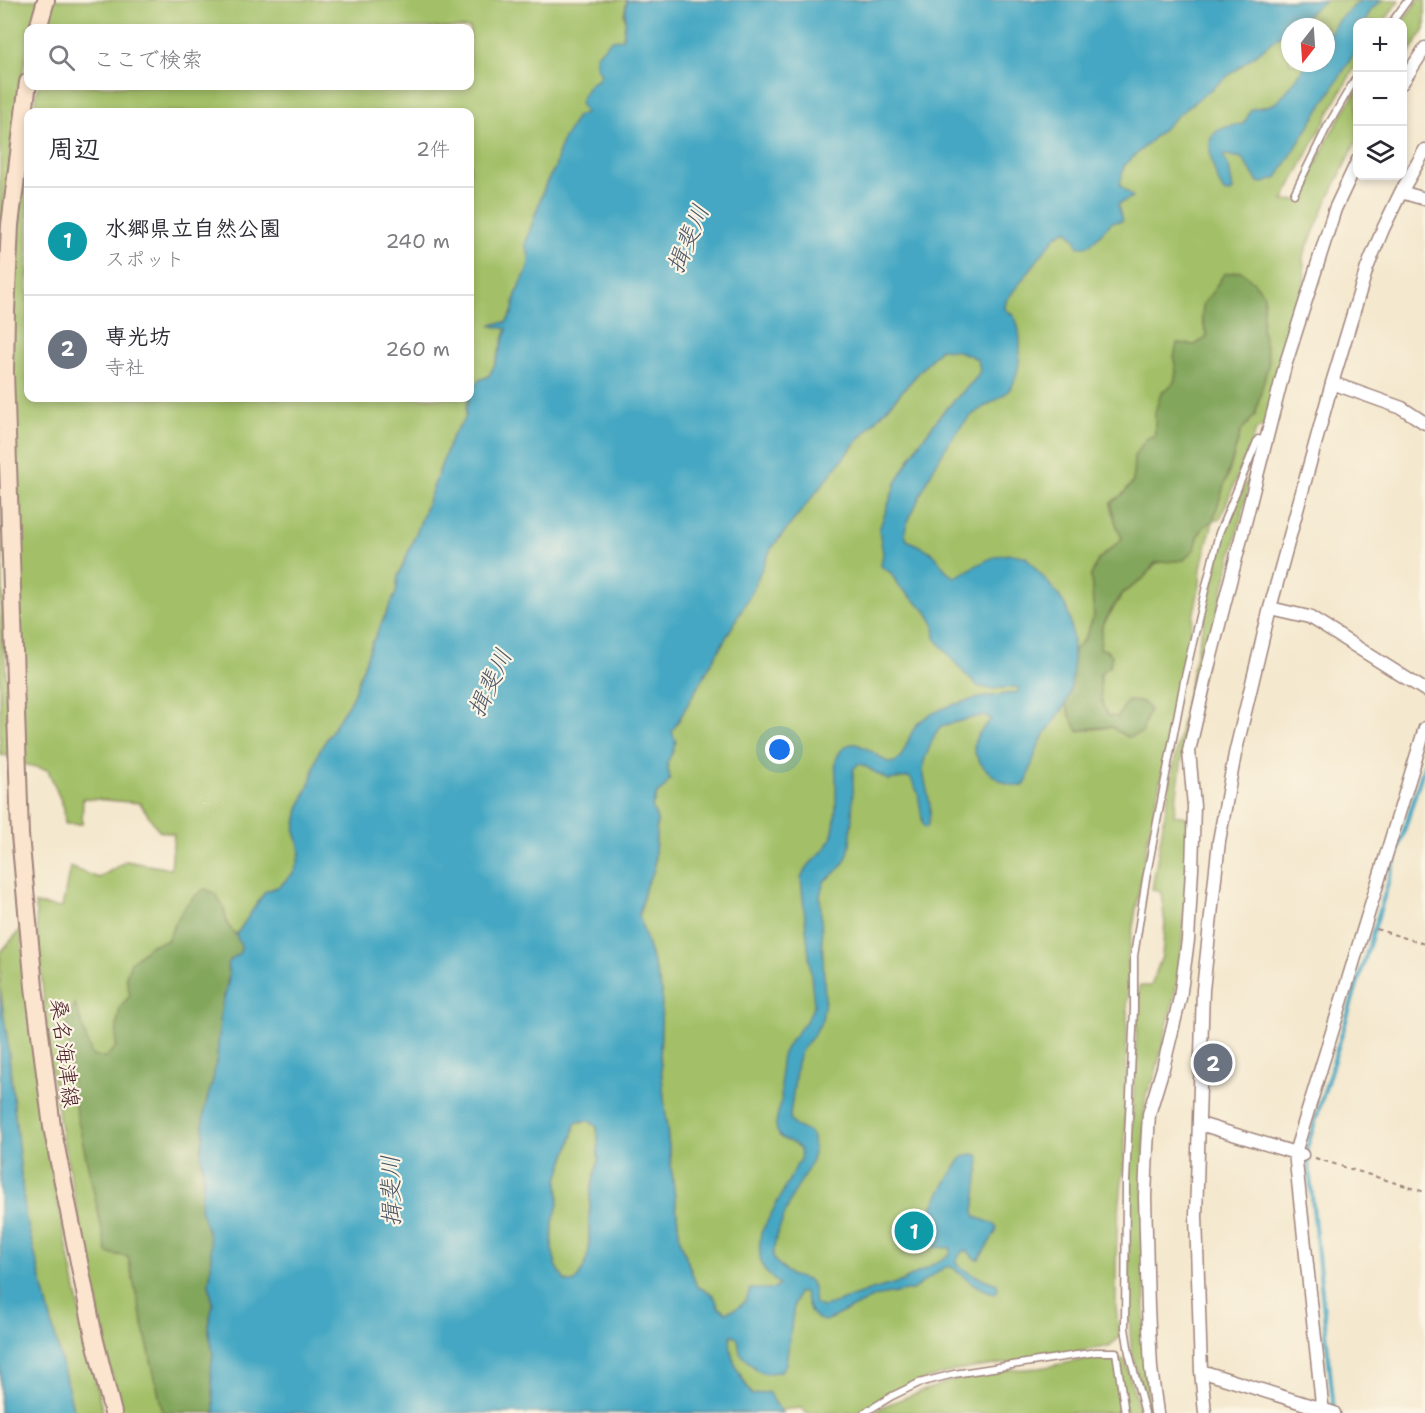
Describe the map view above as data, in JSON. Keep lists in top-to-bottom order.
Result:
{
  "streets": {
    "main road": ["桑名海津線"]
  },
  "water": ["揖斐川"],
  "north": "bottom",
  "page": {
    "map_buttons": ["+", "−"],
    "search": "ここで検索",
    "heading": ["周辺", "2件"],
    "list": [
      {
        "mark": "1",
        "name": "水郷県立自然公園",
        "note": "スポット",
        "value": "240 m"
      },
      {
        "mark": "2",
        "name": "専光坊",
        "note": "寺社",
        "value": "260 m"
      }
    ],
    "pins": ["2", "1"]
  }
}
